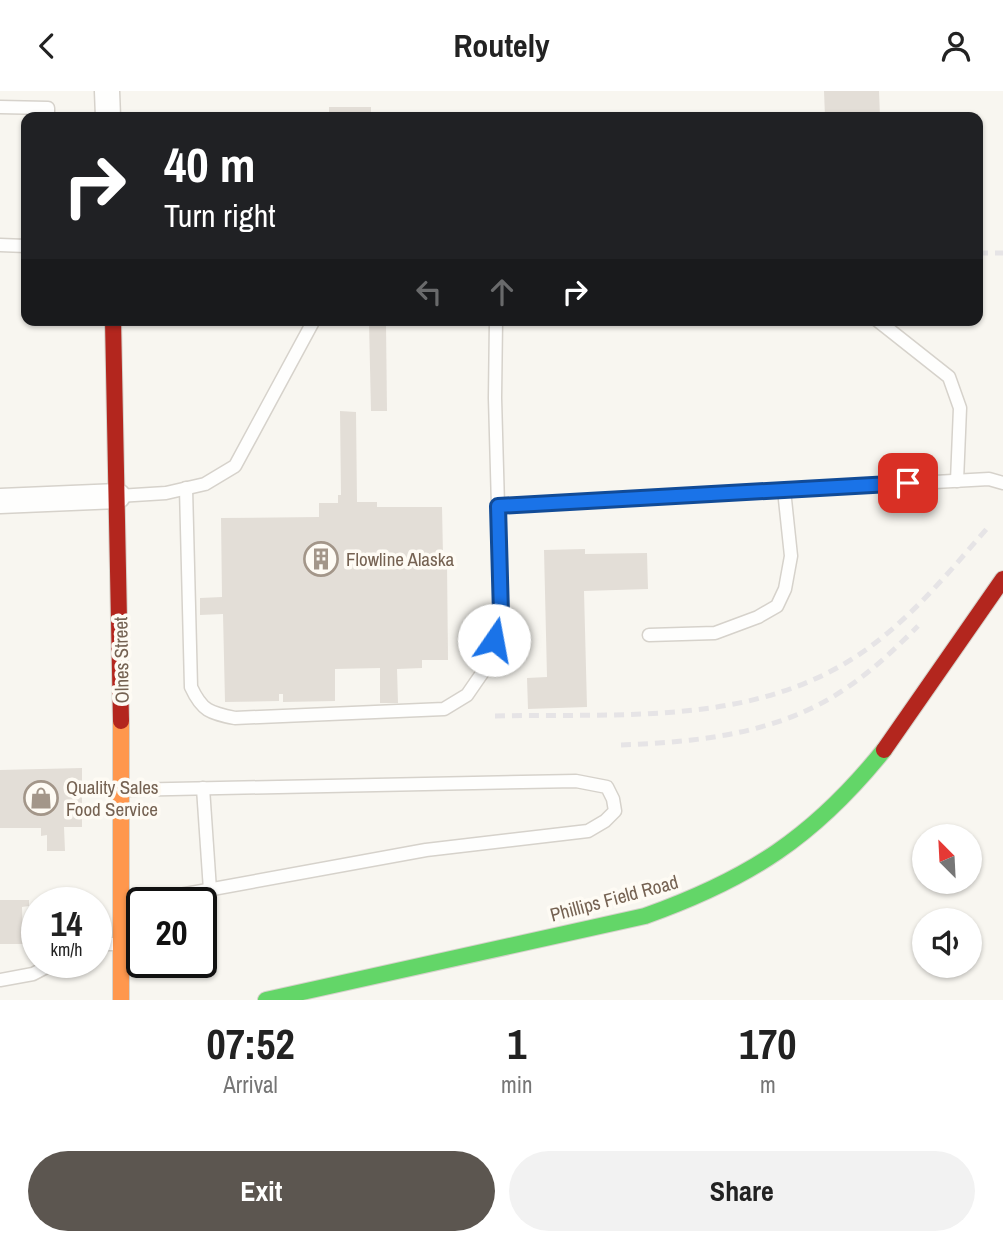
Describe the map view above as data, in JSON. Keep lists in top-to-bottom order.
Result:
{
  "streets": {
    "street": ["Olnes Street", "Phillips Field Road"]
  },
  "places": {
    "building": ["Flowline Alaska"],
    "shop": ["Quality Sales Food Service"]
  },
  "north": "top left",
  "page": {
    "header": "Routely",
    "turn": ["40 m", "Turn right"],
    "speed": "14 km/h",
    "limit": "20",
    "eta": [
      "07:52",
      "Arrival",
      "1",
      "min",
      "170",
      "m"
    ],
    "buttons": ["Exit", "Share"]
  }
}
